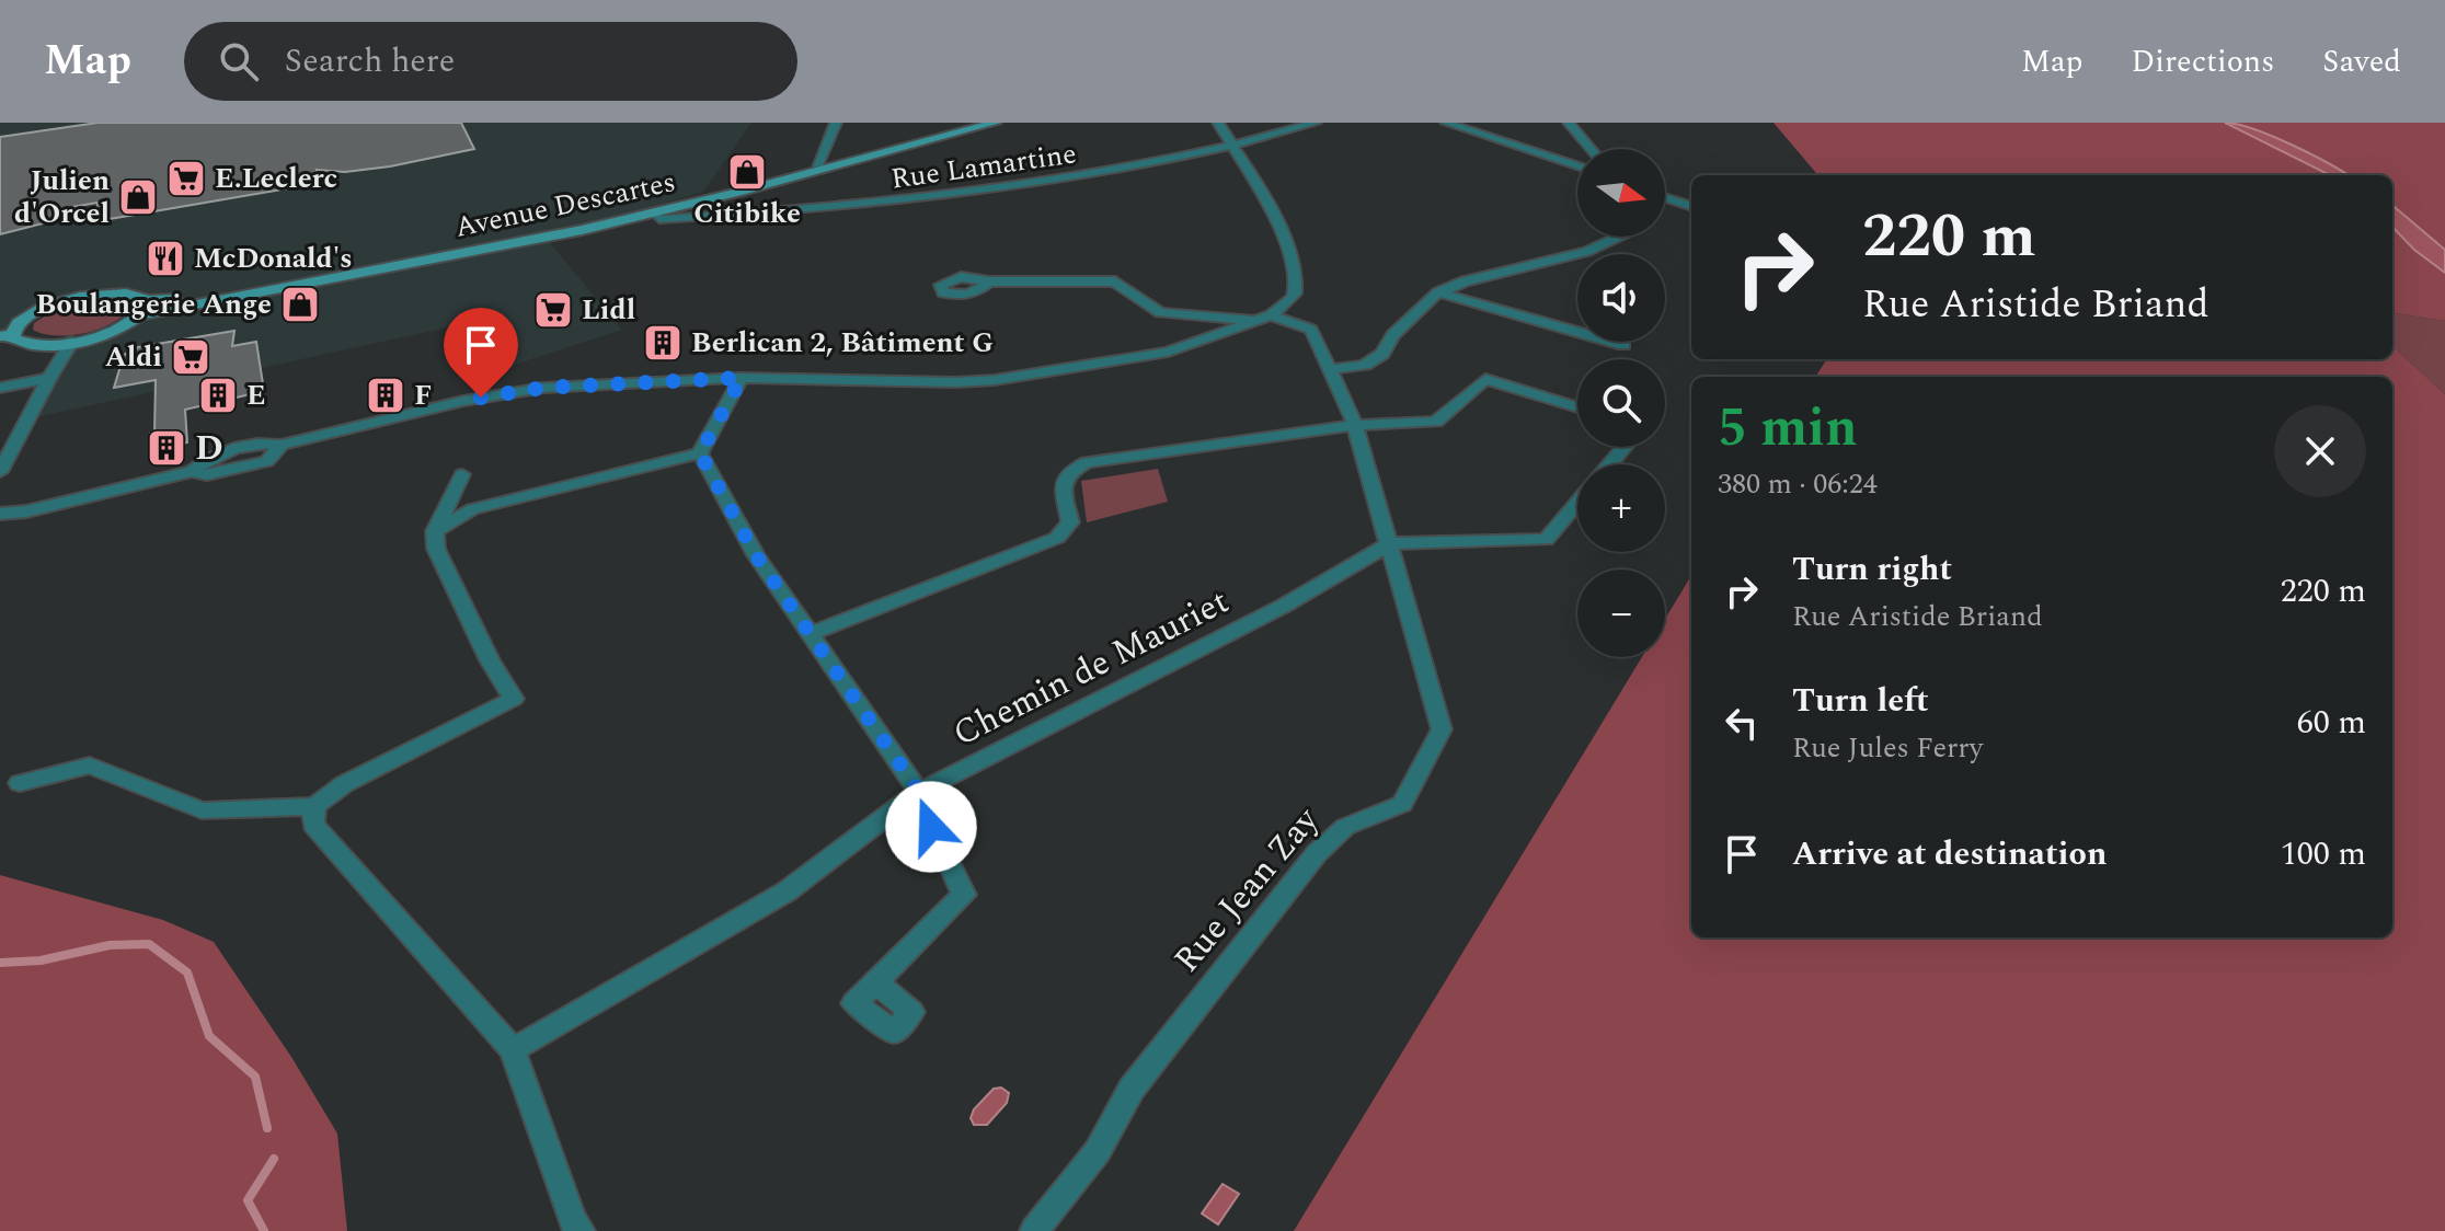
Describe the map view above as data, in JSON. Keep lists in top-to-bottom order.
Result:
{
  "streets": {
    "main road": ["Avenue Descartes"],
    "street": ["Rue Lamartine", "Chemin de Mauriet", "Rue Jean Zay"]
  },
  "crossings": [
    ["Rue Lamartine", "Avenue Descartes"],
    ["Chemin de Mauriet", "Rue Jean Zay"]
  ],
  "places": {
    "shop": ["Citibike", "Julien d'Orcel", "Boulangerie Ange"],
    "supermarket": ["E.Leclerc", "Lidl", "Aldi"],
    "restaurant": ["McDonald's"],
    "building": [
      "Berlican 2, Bâtiment G",
      "E",
      "F",
      "D"
    ]
  },
  "north": "right",
  "page": {
    "header": "Map",
    "search": "Search here",
    "nav": ["Map", "Directions", "Saved"],
    "map_buttons": ["+", "−"],
    "turn": ["220 m", "Rue Aristide Briand"],
    "heading": ["5 min", "380 m · 06:24"],
    "list": [
      {
        "name": "Turn right",
        "note": "Rue Aristide Briand",
        "value": "220 m"
      },
      {
        "name": "Turn left",
        "note": "Rue Jules Ferry",
        "value": "60 m"
      },
      {
        "name": "Arrive at destination",
        "value": "100 m"
      }
    ]
  }
}
